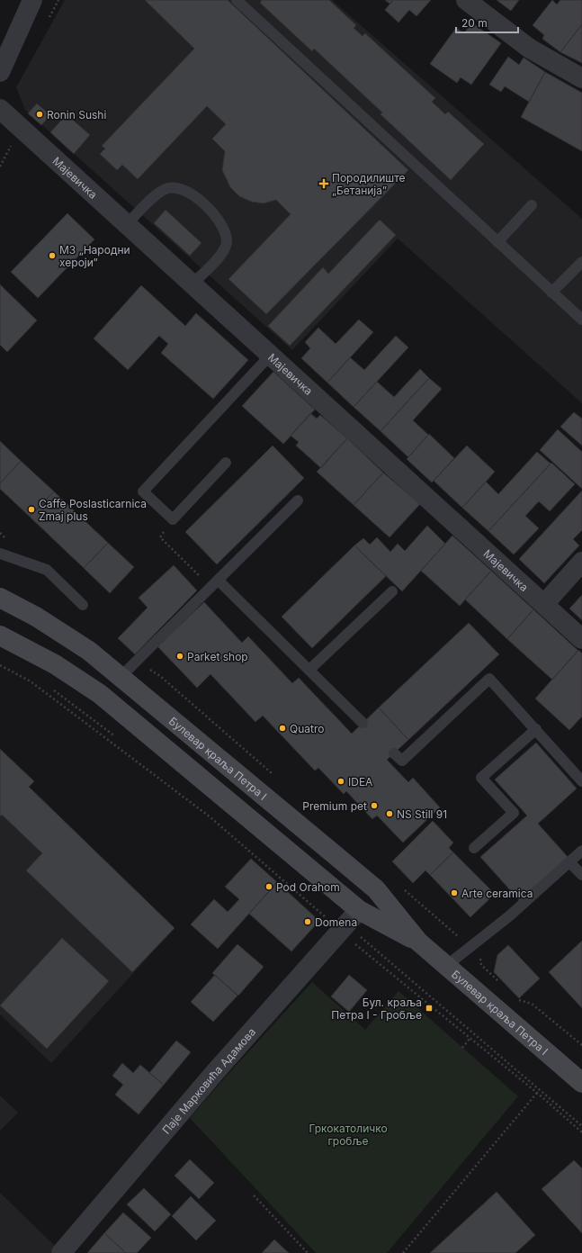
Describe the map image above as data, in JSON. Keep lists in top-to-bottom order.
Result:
{
  "streets": {
    "street": ["Мајевичка", "Булевар краља Петра I", "Паје Марковића Адамова"]
  },
  "crossings": [
    ["Булевар краља Петра I", "Паје Марковића Адамова"]
  ],
  "parks": ["Гркокатоличко гробље"],
  "places": {
    "other": [
      "Ronin Sushi",
      "МЗ „Народни хероји”",
      "Caffe Poslasticarnica Zmaj plus",
      "Parket shop",
      "Quatro",
      "IDEA",
      "Premium pet",
      "NS Still 91",
      "Pod Orahom",
      "Arte ceramica",
      "Domena"
    ],
    "health": ["Породилиште „Бетанија”"],
    "transit": ["Бул. краља Петра I - Гробље"]
  },
  "scale_bar": "20 m"
}
